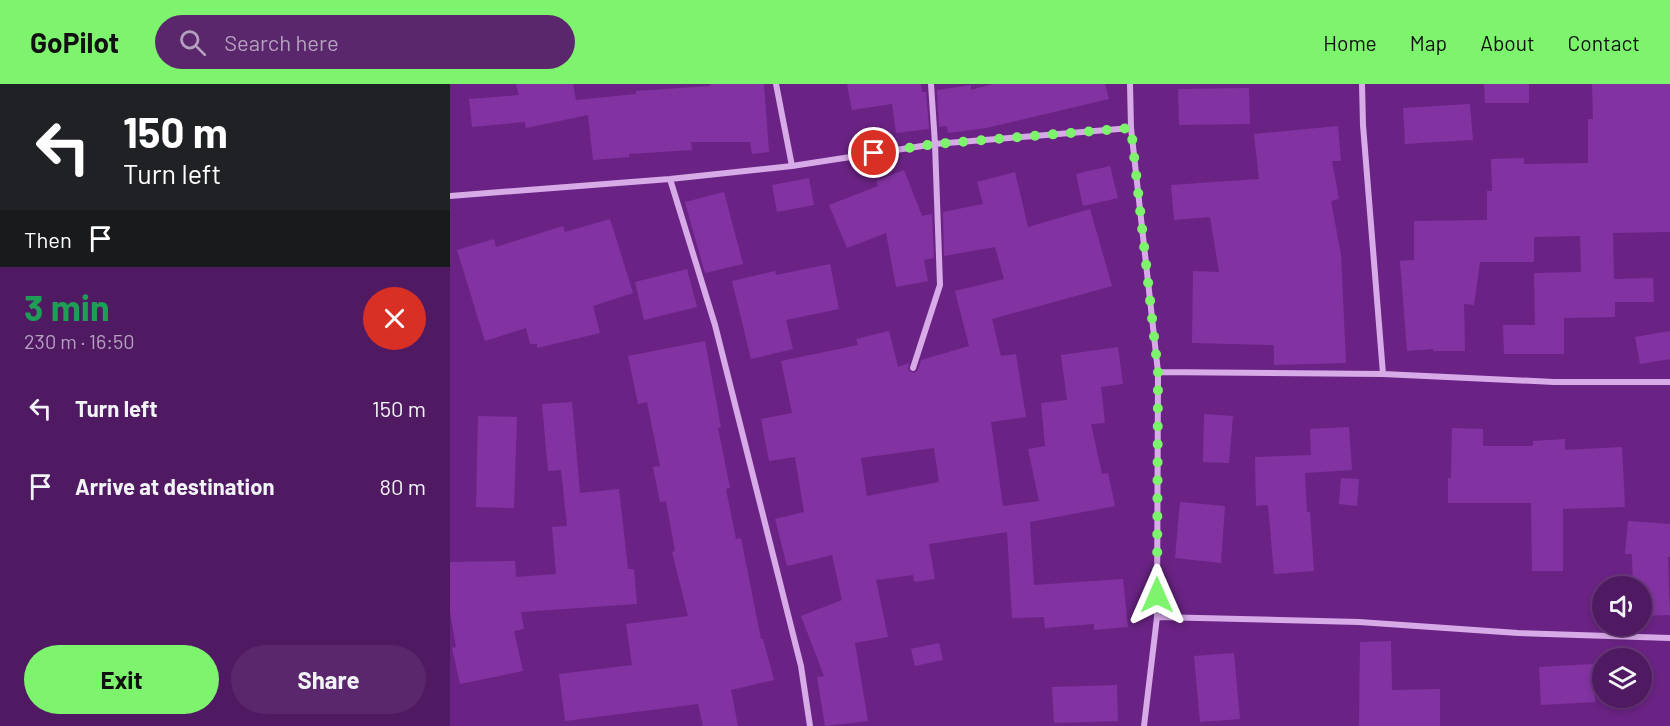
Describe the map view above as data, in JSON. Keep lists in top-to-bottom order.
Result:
{
  "page": {
    "header": "GoPilot",
    "search": "Search here",
    "nav": [
      "Home",
      "Map",
      "About",
      "Contact"
    ],
    "turn": ["150 m", "Turn left"],
    "then": "Then",
    "heading": ["3 min", "230 m · 16:50"],
    "list": [
      {
        "name": "Turn left",
        "value": "150 m"
      },
      {
        "name": "Arrive at destination",
        "value": "80 m"
      }
    ],
    "buttons": ["Exit", "Share"]
  }
}
